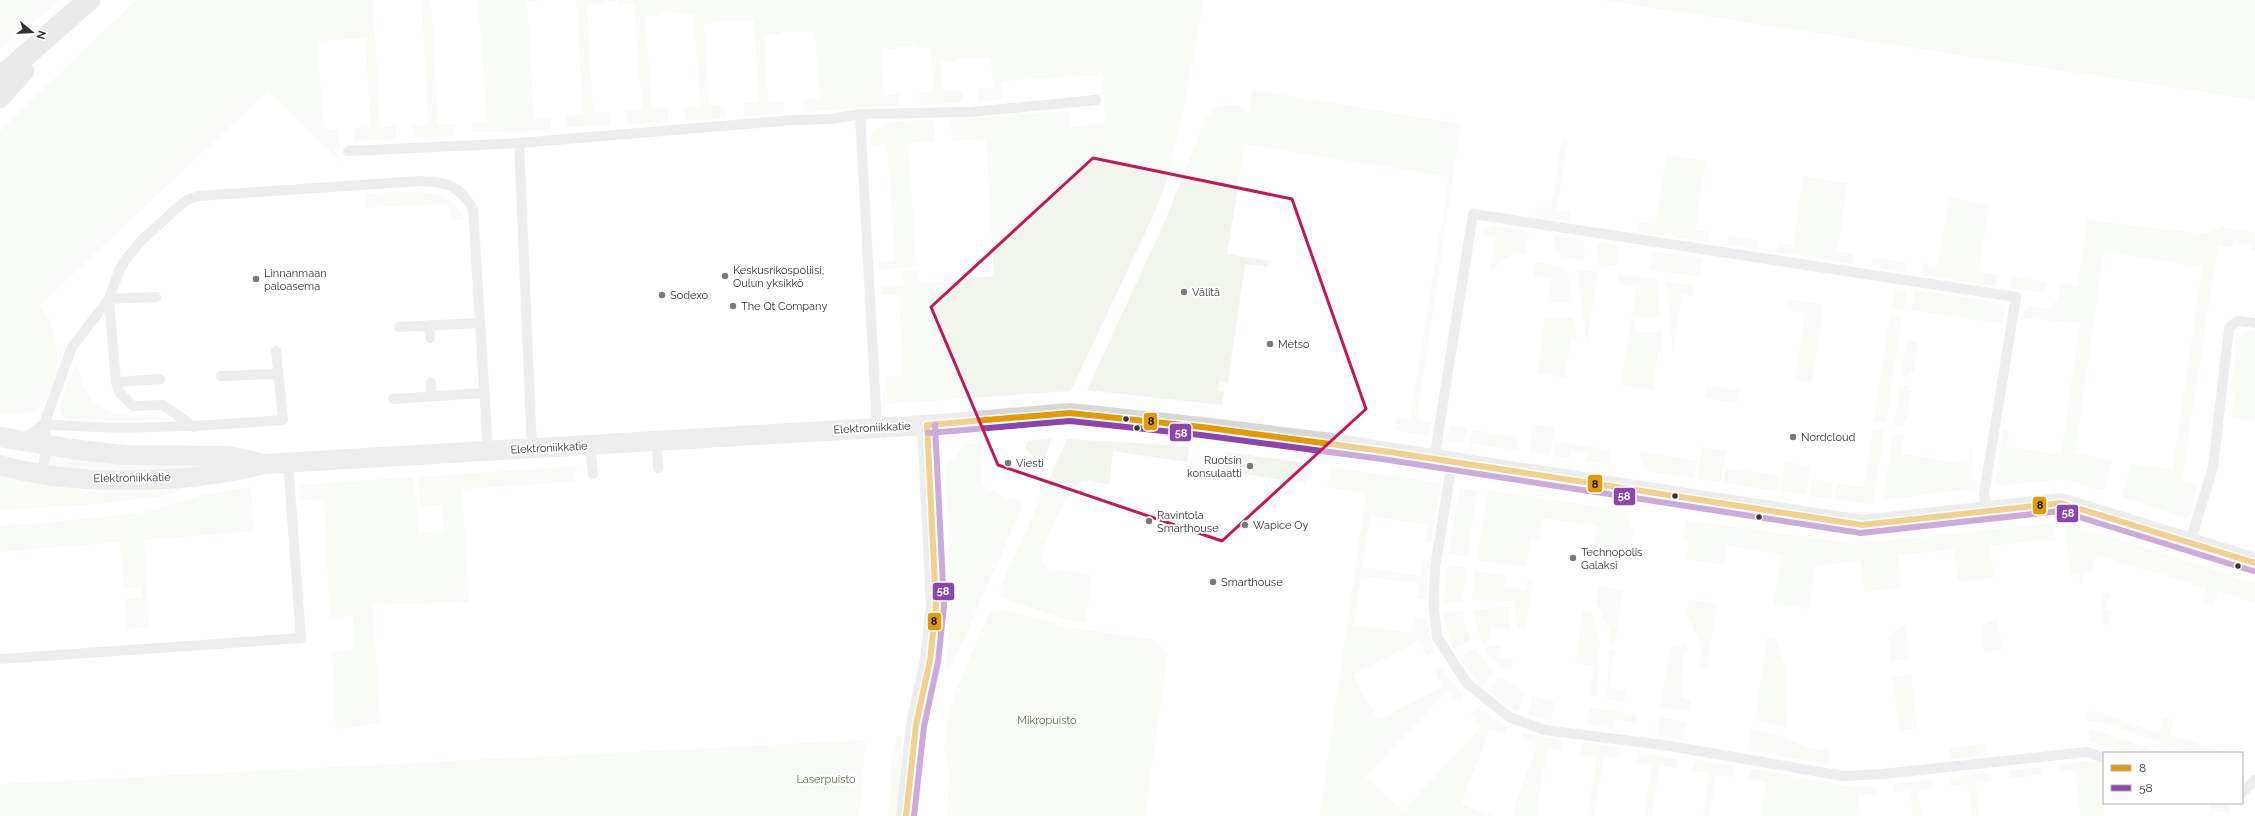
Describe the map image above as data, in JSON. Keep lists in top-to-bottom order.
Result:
{
  "streets": {
    "street": ["Elektroniikkatie"]
  },
  "parks": ["Mikropuisto", "Laserpuisto"],
  "places": [
    "Keskusrikospoliisi, Oulun yksikkö",
    "Linnanmaan paloasema",
    "Välitä",
    "Sodexo",
    "The Qt Company",
    "Metso",
    "Nordcloud",
    "Viesti",
    "Ruotsin konsulaatti",
    "Ravintola Smarthouse",
    "Wapice Oy",
    "Technopolis Galaksi",
    "Smarthouse"
  ],
  "lines": ["transit line 8", "transit line 58"],
  "legend": ["8", "58"],
  "north": "right"
}
